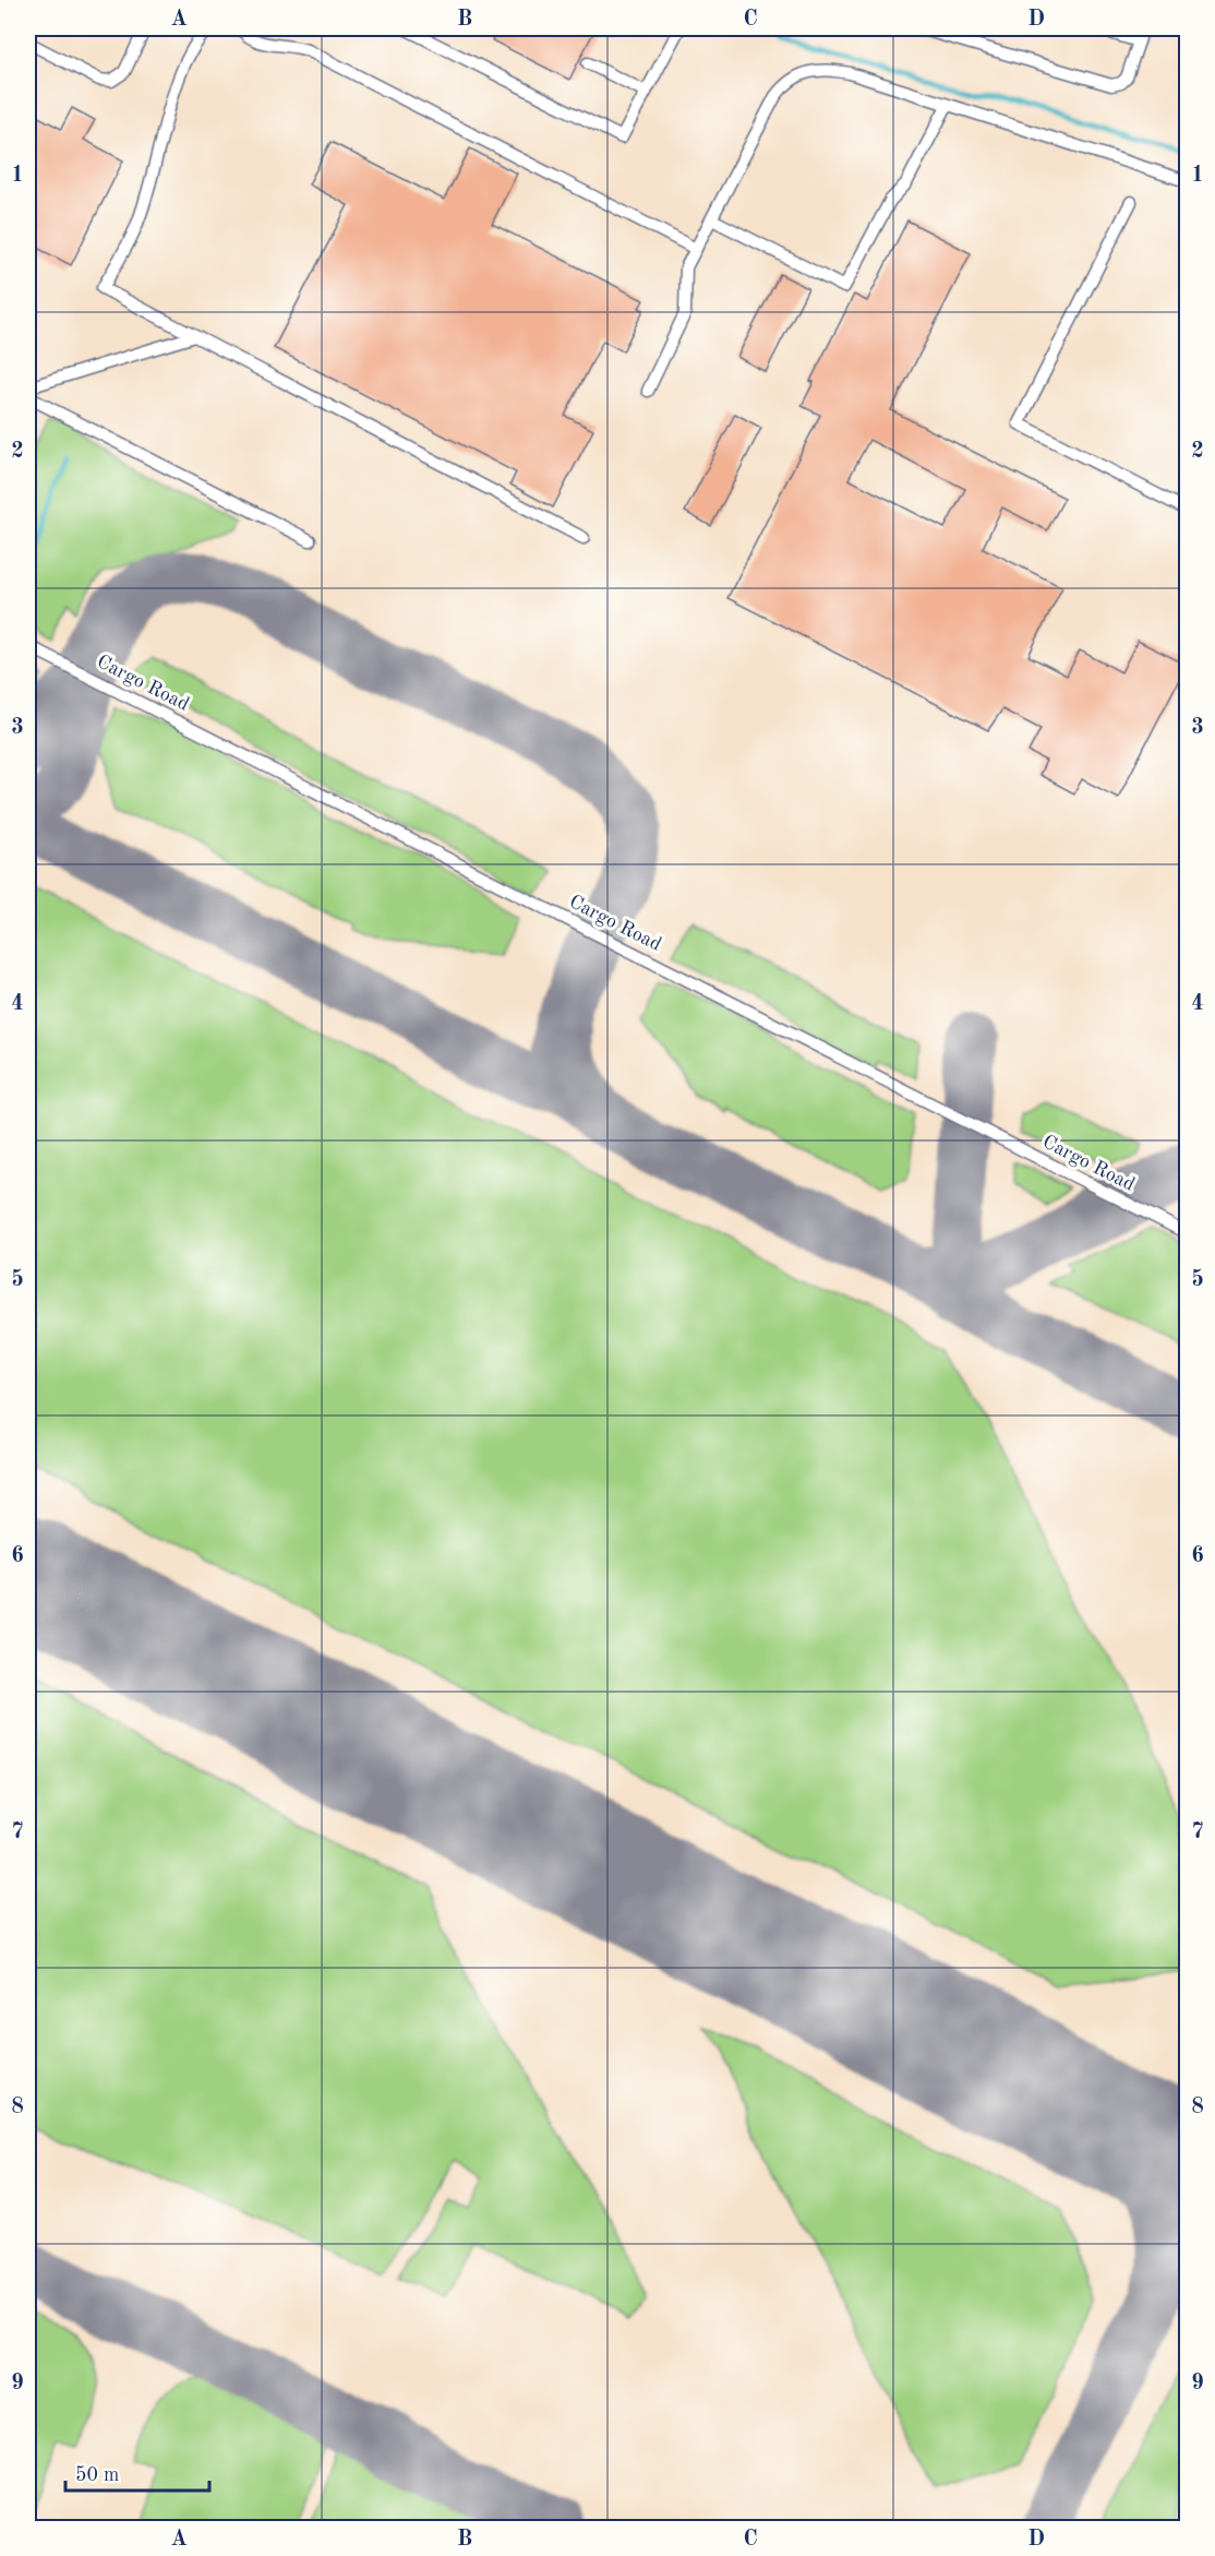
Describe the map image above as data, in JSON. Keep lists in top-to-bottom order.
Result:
{
  "streets": {
    "lane": ["Cargo Road"]
  },
  "scale_bar": "50 m",
  "grid": {
    "columns": [
      "A",
      "B",
      "C",
      "D"
    ],
    "rows": [
      "1",
      "2",
      "3",
      "4",
      "5",
      "6",
      "7",
      "8",
      "9"
    ]
  }
}
